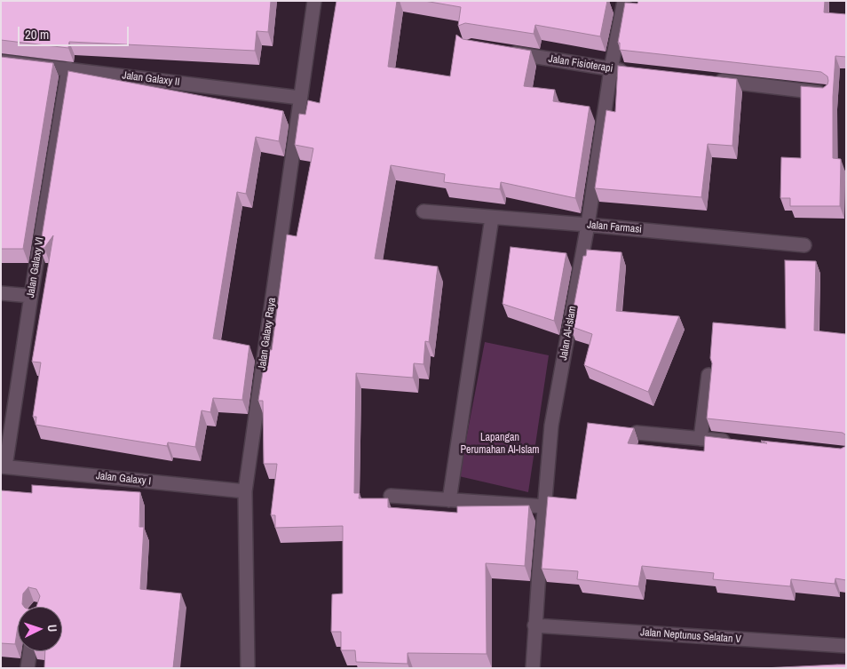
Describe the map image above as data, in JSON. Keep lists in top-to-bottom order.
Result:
{
  "streets": {
    "street": [
      "Jalan Fisioterapi",
      "Jalan Galaxy II",
      "Jalan Farmasi",
      "Jalan Galaxy VI",
      "Jalan Al-Islam",
      "Jalan Galaxy Raya",
      "Jalan Galaxy I",
      "Jalan Neptunus Selatan V"
    ]
  },
  "crossings": [
    ["Jalan Fisioterapi", "Jalan Al-Islam"],
    ["Jalan Galaxy II", "Jalan Galaxy VI"],
    ["Jalan Galaxy II", "Jalan Galaxy Raya"],
    ["Jalan Farmasi", "Jalan Al-Islam"],
    ["Jalan Galaxy VI", "Jalan Galaxy I"],
    ["Jalan Al-Islam", "Jalan Neptunus Selatan V"],
    ["Jalan Galaxy Raya", "Jalan Galaxy I"]
  ],
  "parks": ["Lapangan Perumahan Al-Islam"],
  "scale_bar": "20 m",
  "north": "right"
}
